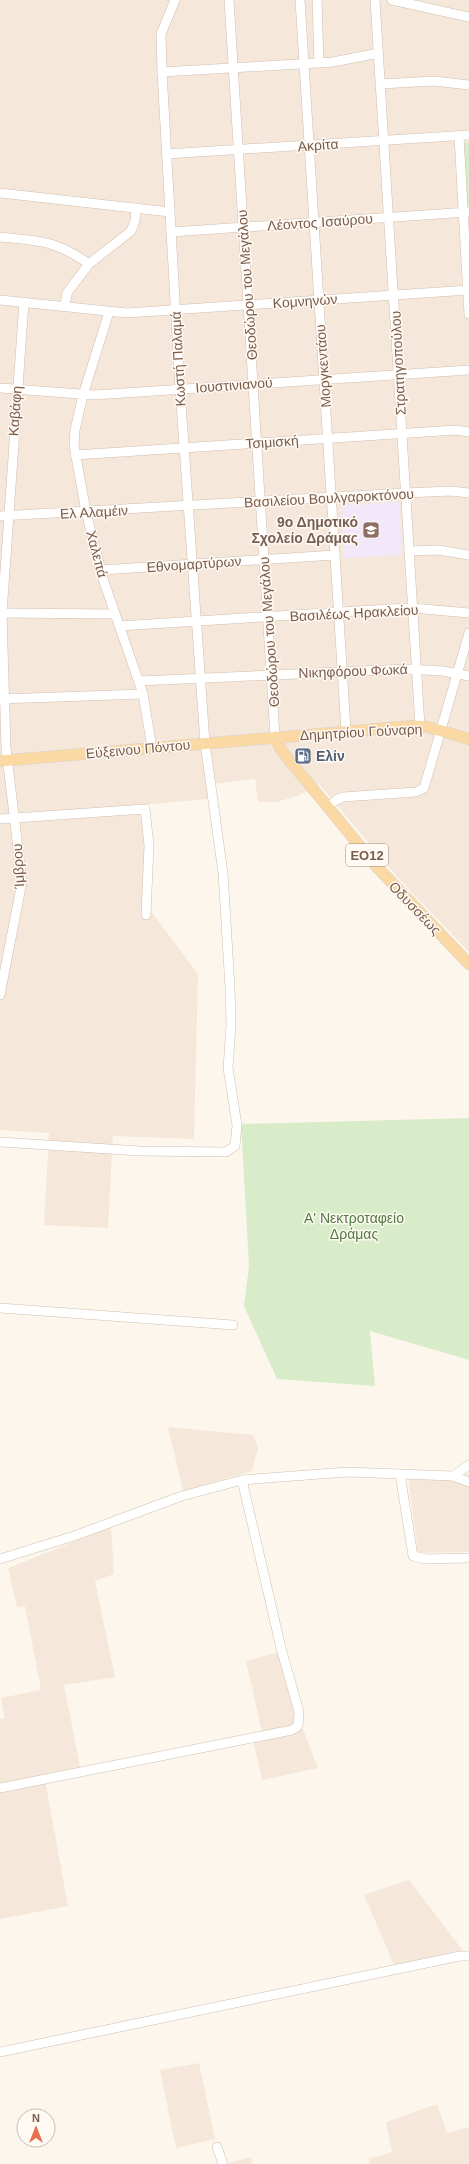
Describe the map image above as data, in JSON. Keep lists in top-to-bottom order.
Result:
{
  "streets": {
    "main road": [
      "Δημητρίου Γούναρη",
      "Εύξεινου Πόντου",
      "ΕΟ12",
      "Οδυσσέως"
    ],
    "street": [
      "Ακρίτα",
      "Λέοντος Ισαύρου",
      "Θεοδώρου του Μεγάλου",
      "Κομνηνών",
      "Κωστή Παλαμά",
      "Στρατηγοπούλου",
      "Μοργκεντάου",
      "Ιουστινιανού",
      "Καβάφη",
      "Τσιμισκή",
      "Βασιλείου Βουλγαροκτόνου",
      "Ελ Αλαμέιν",
      "Χαλεπά",
      "Εθνομαρτύρων",
      "Βασιλέως Ηρακλείου",
      "Νικηφόρου Φωκά",
      "Ίμβρου"
    ]
  },
  "crossings": [
    ["Ακρίτα", "Θεοδώρου του Μεγάλου"],
    ["Ακρίτα", "Κωστή Παλαμά"],
    ["Ακρίτα", "Στρατηγοπούλου"],
    ["Ακρίτα", "Μοργκεντάου"],
    ["Λέοντος Ισαύρου", "Θεοδώρου του Μεγάλου"],
    ["Λέοντος Ισαύρου", "Κωστή Παλαμά"],
    ["Λέοντος Ισαύρου", "Στρατηγοπούλου"],
    ["Λέοντος Ισαύρου", "Μοργκεντάου"],
    ["Θεοδώρου του Μεγάλου", "Κομνηνών"],
    ["Θεοδώρου του Μεγάλου", "Ιουστινιανού"],
    ["Θεοδώρου του Μεγάλου", "Τσιμισκή"],
    ["Θεοδώρου του Μεγάλου", "Βασιλείου Βουλγαροκτόνου"],
    ["Θεοδώρου του Μεγάλου", "Εθνομαρτύρων"],
    ["Θεοδώρου του Μεγάλου", "Βασιλέως Ηρακλείου"],
    ["Θεοδώρου του Μεγάλου", "Νικηφόρου Φωκά"],
    ["Θεοδώρου του Μεγάλου", "Δημητρίου Γούναρη"],
    ["Θεοδώρου του Μεγάλου", "Εύξεινου Πόντου"],
    ["Θεοδώρου του Μεγάλου", "Οδυσσέως"],
    ["Κομνηνών", "Κωστή Παλαμά"],
    ["Κομνηνών", "Στρατηγοπούλου"],
    ["Κομνηνών", "Μοργκεντάου"],
    ["Κομνηνών", "Καβάφη"],
    ["Κομνηνών", "Χαλεπά"],
    ["Κωστή Παλαμά", "Ιουστινιανού"],
    ["Κωστή Παλαμά", "Τσιμισκή"],
    ["Κωστή Παλαμά", "Βασιλείου Βουλγαροκτόνου"],
    ["Κωστή Παλαμά", "Ελ Αλαμέιν"],
    ["Κωστή Παλαμά", "Εθνομαρτύρων"],
    ["Κωστή Παλαμά", "Βασιλέως Ηρακλείου"],
    ["Κωστή Παλαμά", "Νικηφόρου Φωκά"],
    ["Κωστή Παλαμά", "Εύξεινου Πόντου"],
    ["Στρατηγοπούλου", "Ιουστινιανού"],
    ["Στρατηγοπούλου", "Τσιμισκή"],
    ["Στρατηγοπούλου", "Βασιλείου Βουλγαροκτόνου"],
    ["Στρατηγοπούλου", "Βασιλέως Ηρακλείου"],
    ["Στρατηγοπούλου", "Νικηφόρου Φωκά"],
    ["Στρατηγοπούλου", "Δημητρίου Γούναρη"],
    ["Μοργκεντάου", "Ιουστινιανού"],
    ["Μοργκεντάου", "Τσιμισκή"],
    ["Μοργκεντάου", "Βασιλείου Βουλγαροκτόνου"],
    ["Μοργκεντάου", "Εθνομαρτύρων"],
    ["Μοργκεντάου", "Βασιλέως Ηρακλείου"],
    ["Μοργκεντάου", "Νικηφόρου Φωκά"],
    ["Μοργκεντάου", "Δημητρίου Γούναρη"],
    ["Ιουστινιανού", "Καβάφη"],
    ["Ιουστινιανού", "Χαλεπά"],
    ["Καβάφη", "Ελ Αλαμέιν"],
    ["Καβάφη", "Εύξεινου Πόντου"],
    ["Καβάφη", "Ίμβρου"],
    ["Τσιμισκή", "Χαλεπά"],
    ["Βασιλείου Βουλγαροκτόνου", "Ελ Αλαμέιν"],
    ["Ελ Αλαμέιν", "Χαλεπά"],
    ["Χαλεπά", "Εθνομαρτύρων"],
    ["Χαλεπά", "Βασιλέως Ηρακλείου"],
    ["Χαλεπά", "Νικηφόρου Φωκά"],
    ["Χαλεπά", "Εύξεινου Πόντου"],
    ["Δημητρίου Γούναρη", "Εύξεινου Πόντου"],
    ["Δημητρίου Γούναρη", "Οδυσσέως"],
    ["Εύξεινου Πόντου", "Ίμβρου"],
    ["Εύξεινου Πόντου", "Οδυσσέως"]
  ],
  "parks": ["Α' Νεκτροταφείο Δράμας"],
  "places": {
    "school or university": ["9ο Δημοτικό Σχολείο Δράμας"],
    "fuel station": ["Ελίν"]
  },
  "north": "top"
}
